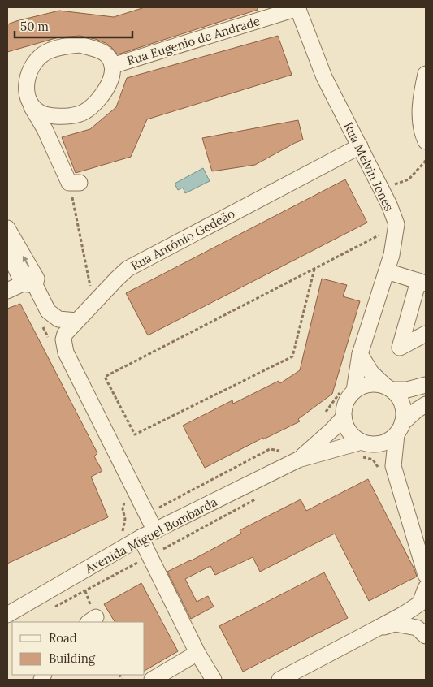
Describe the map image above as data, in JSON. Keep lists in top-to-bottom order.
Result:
{
  "streets": {
    "street": [
      "Rua Eugenio de Andrade",
      "Rua Melvin Jones",
      "Rua António Gedeão",
      "Avenida Miguel Bombarda"
    ]
  },
  "crossings": [
    ["Rua Eugenio de Andrade", "Rua Melvin Jones"],
    ["Rua Melvin Jones", "Rua António Gedeão"],
    ["Rua Melvin Jones", "Avenida Miguel Bombarda"],
    ["Rua António Gedeão", "Avenida Miguel Bombarda"]
  ],
  "legend": ["Road", "Building"],
  "scale_bar": "50 m"
}
